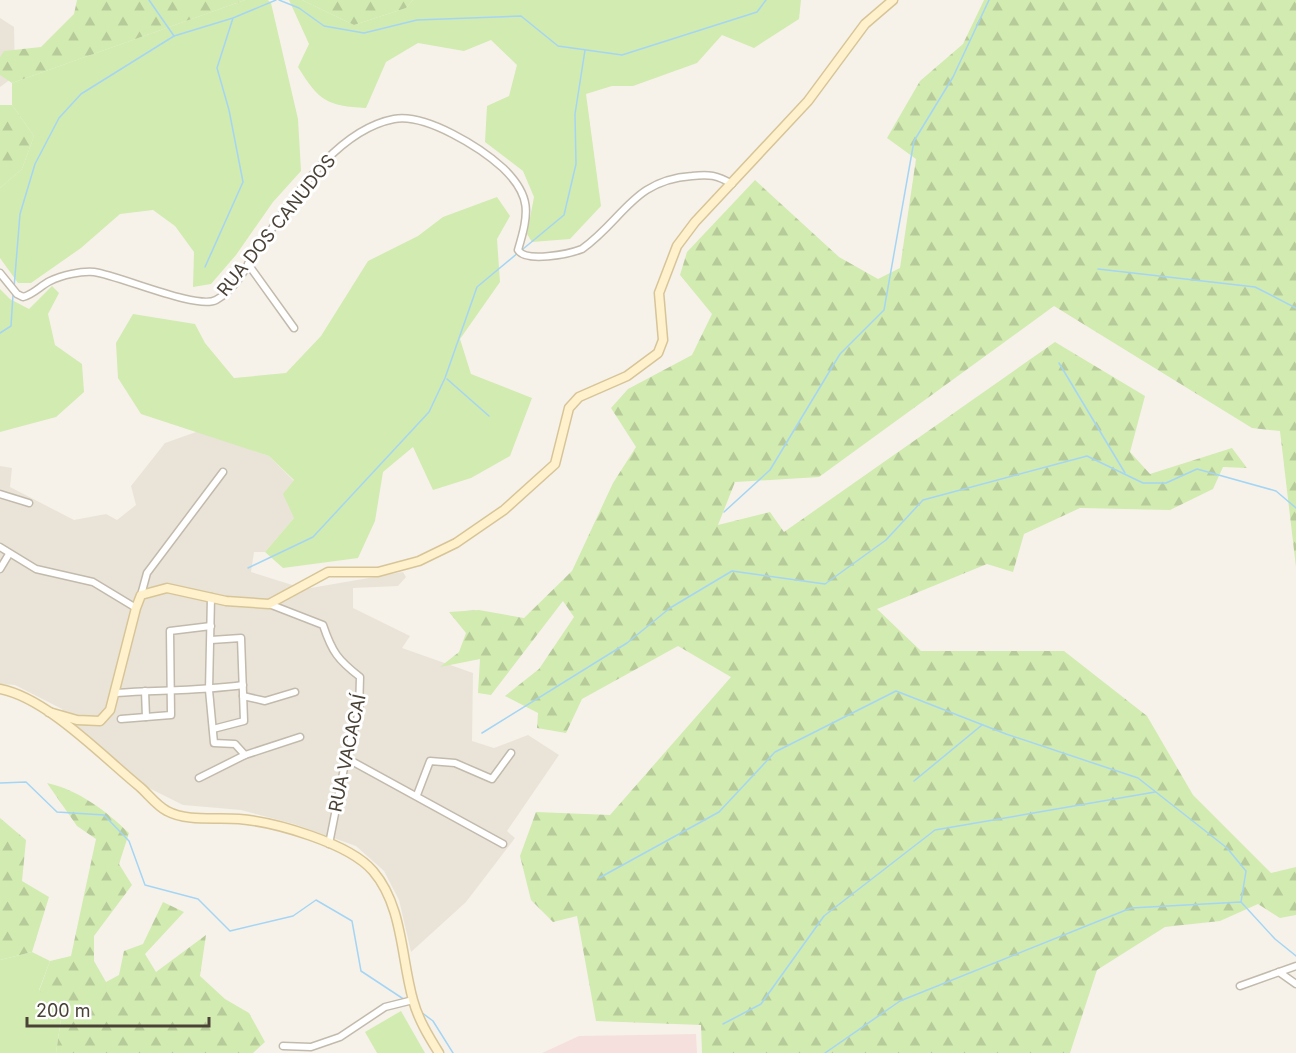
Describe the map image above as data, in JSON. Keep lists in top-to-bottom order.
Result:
{
  "streets": {
    "street": ["RUA DOS CANUDOS", "RUA VACACAÍ"]
  },
  "scale_bar": "200 m"
}
